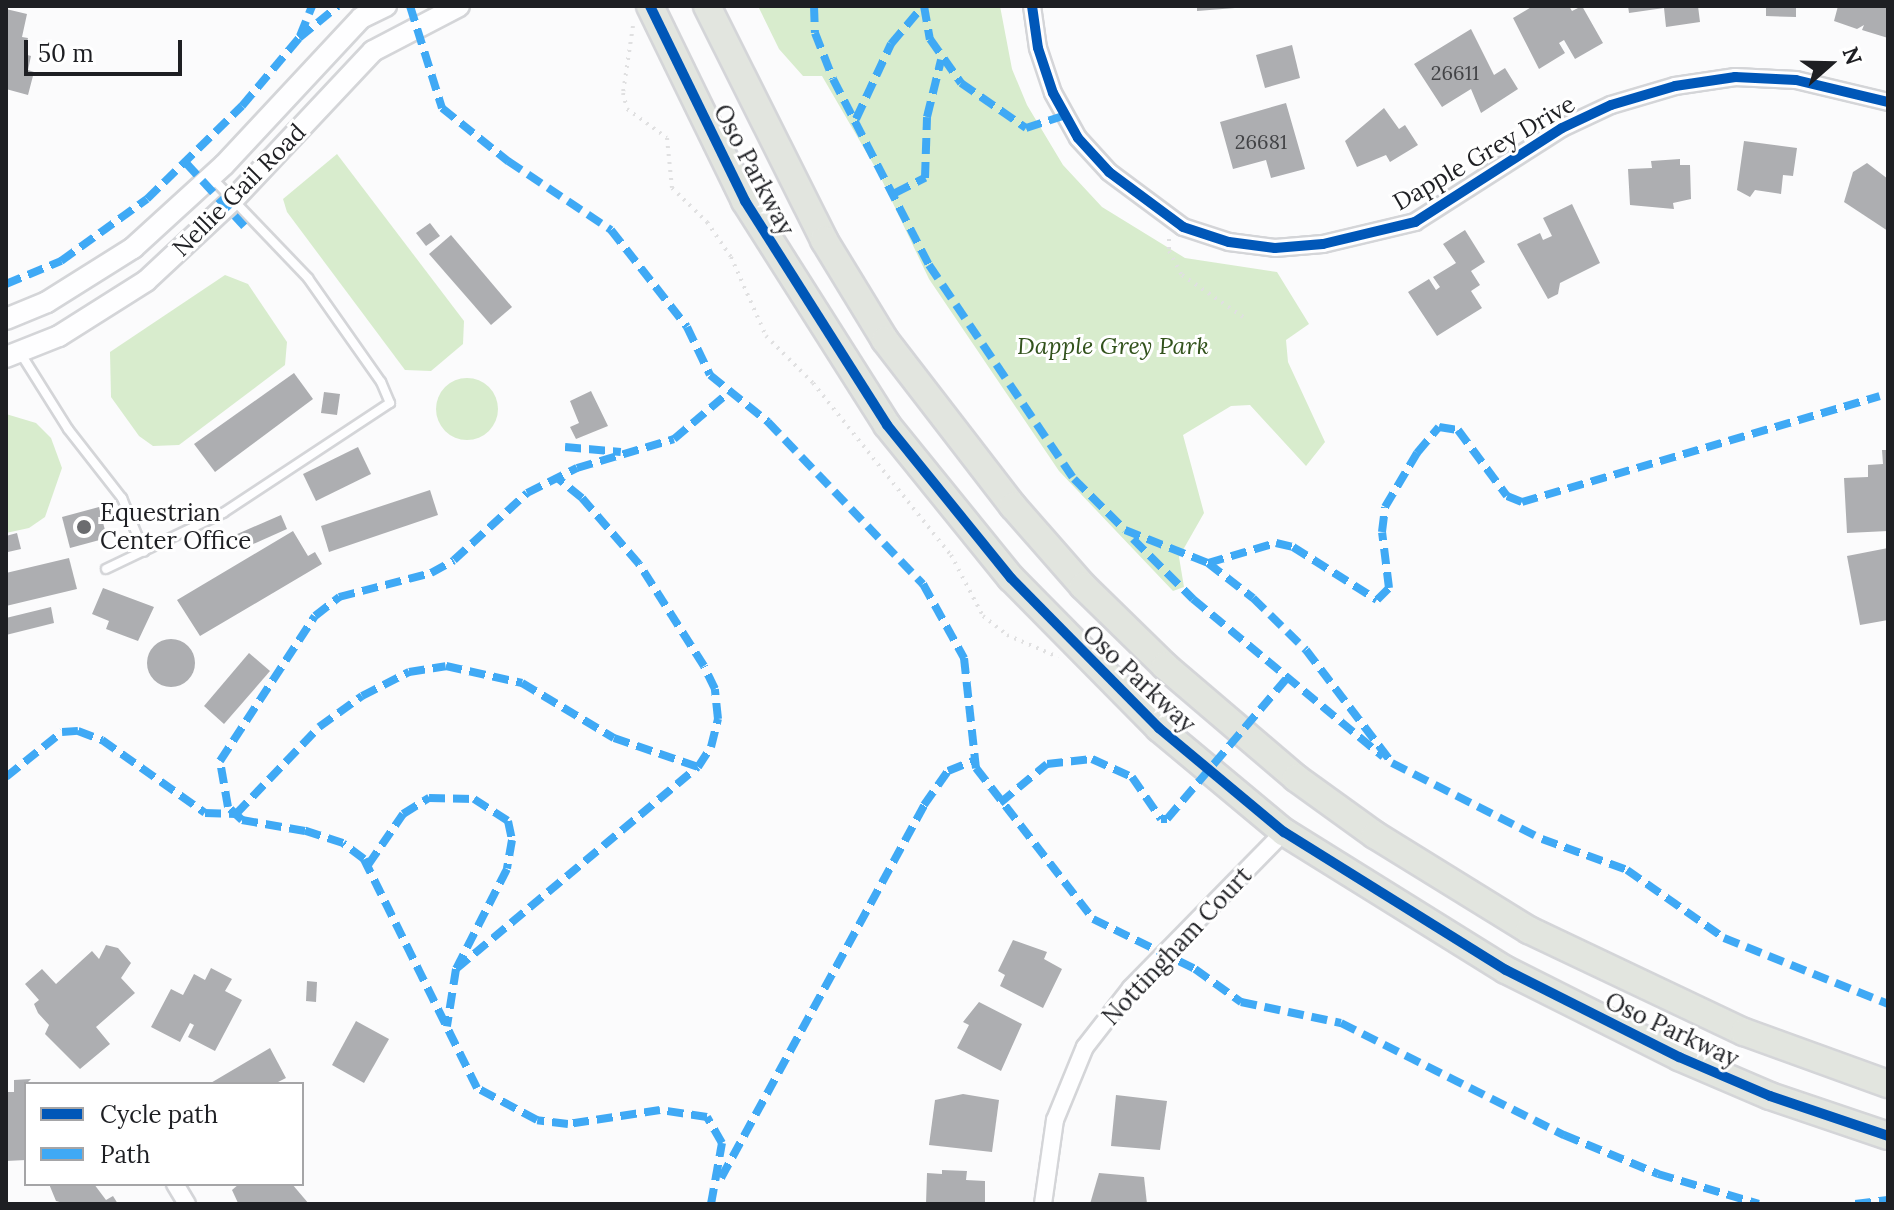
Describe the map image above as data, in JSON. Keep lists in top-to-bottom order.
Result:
{
  "streets": {
    "main road": ["Oso Parkway"],
    "street": ["Dapple Grey Drive", "Nellie Gail Road", "Nottingham Court"]
  },
  "crossings": [
    ["Oso Parkway", "Nottingham Court"]
  ],
  "parks": ["Dapple Grey Park"],
  "places": ["Equestrian Center Office"],
  "house_numbers": ["26611", "26681"],
  "legend": ["Cycle path", "Path"],
  "scale_bar": "50 m",
  "north": "right"
}
